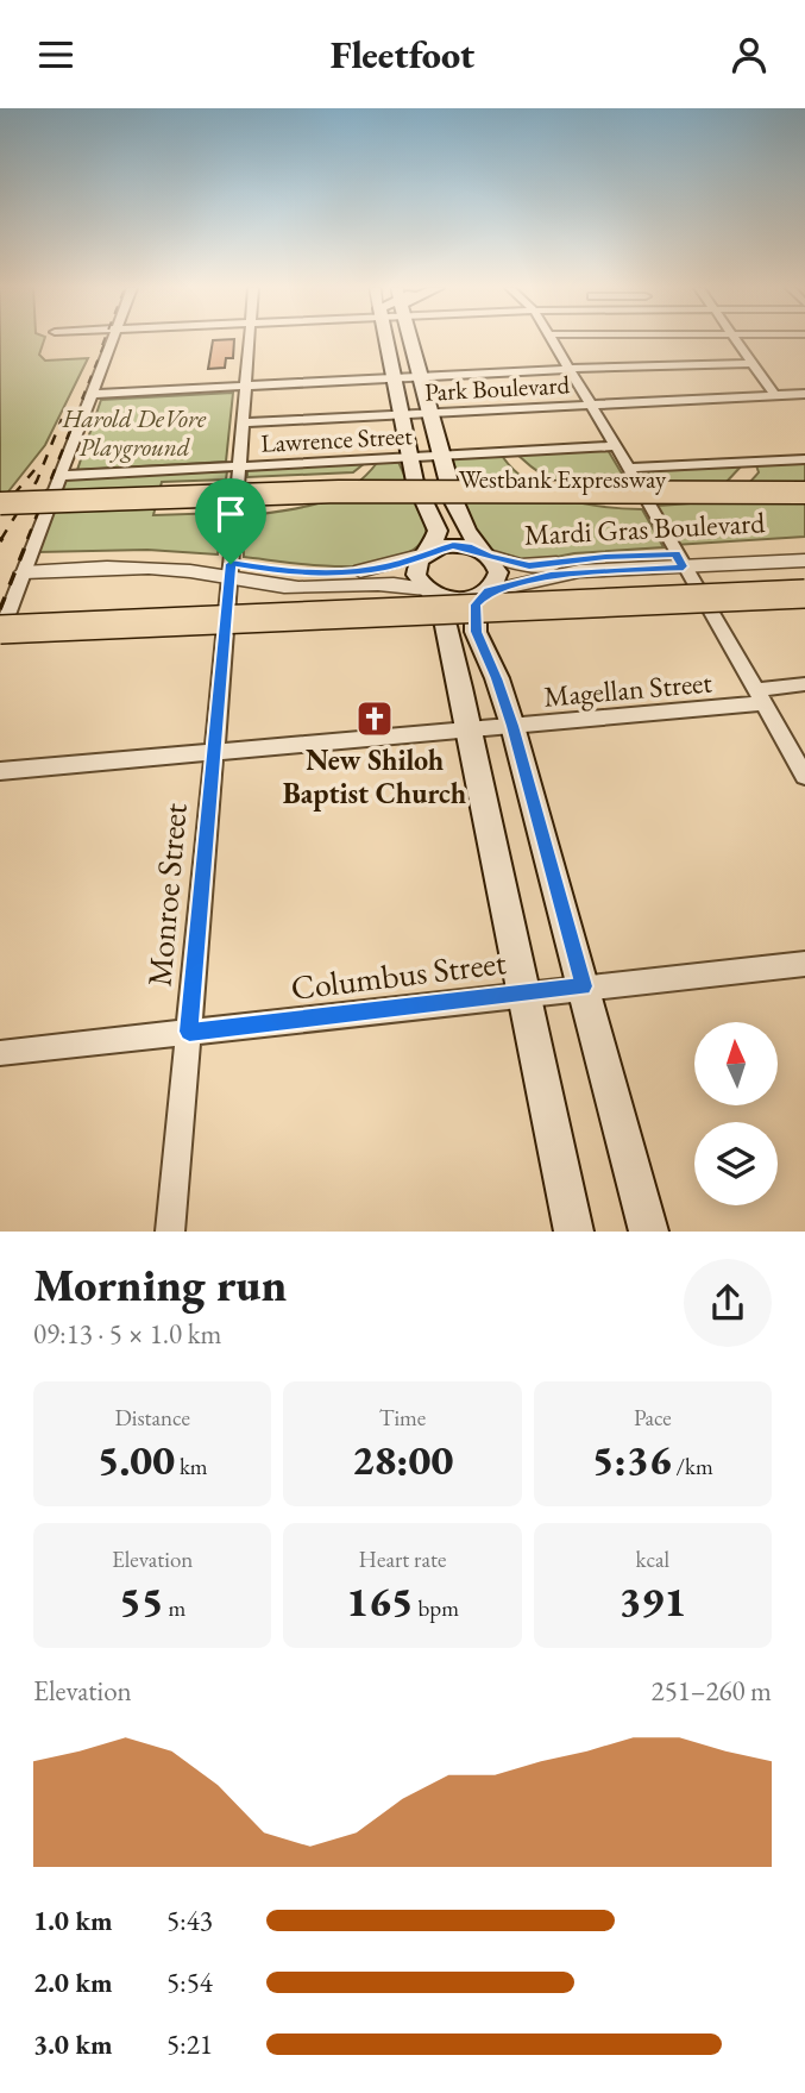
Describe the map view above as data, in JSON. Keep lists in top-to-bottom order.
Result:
{
  "streets": {
    "highway": ["Westbank Expressway"],
    "street": [
      "Park Boulevard",
      "Lawrence Street",
      "Mardi Gras Boulevard",
      "Magellan Street",
      "Monroe Street",
      "Columbus Street"
    ]
  },
  "crossings": [
    ["Park Boulevard", "Monroe Street"],
    ["Lawrence Street", "Monroe Street"],
    ["Magellan Street", "Monroe Street"],
    ["Monroe Street", "Columbus Street"]
  ],
  "parks": ["Harold DeVore Playground"],
  "places": {
    "church": ["New Shiloh Baptist Church"]
  },
  "north": "top",
  "page": {
    "header": "Fleetfoot",
    "heading": ["Morning run", "09:13 · 5 × 1.0 km"],
    "stats": [
      ["Distance", "5.00 km"],
      ["Time", "28:00"],
      ["Pace", "5:36 /km"],
      ["Elevation", "55 m"],
      ["Heart rate", "165 bpm"],
      ["kcal", "391"]
    ],
    "chart": ["Elevation", "251–260 m"],
    "list": [
      {
        "name": "1.0 km",
        "note": "5:43"
      },
      {
        "name": "2.0 km",
        "note": "5:54"
      },
      {
        "name": "3.0 km",
        "note": "5:21"
      }
    ]
  }
}
